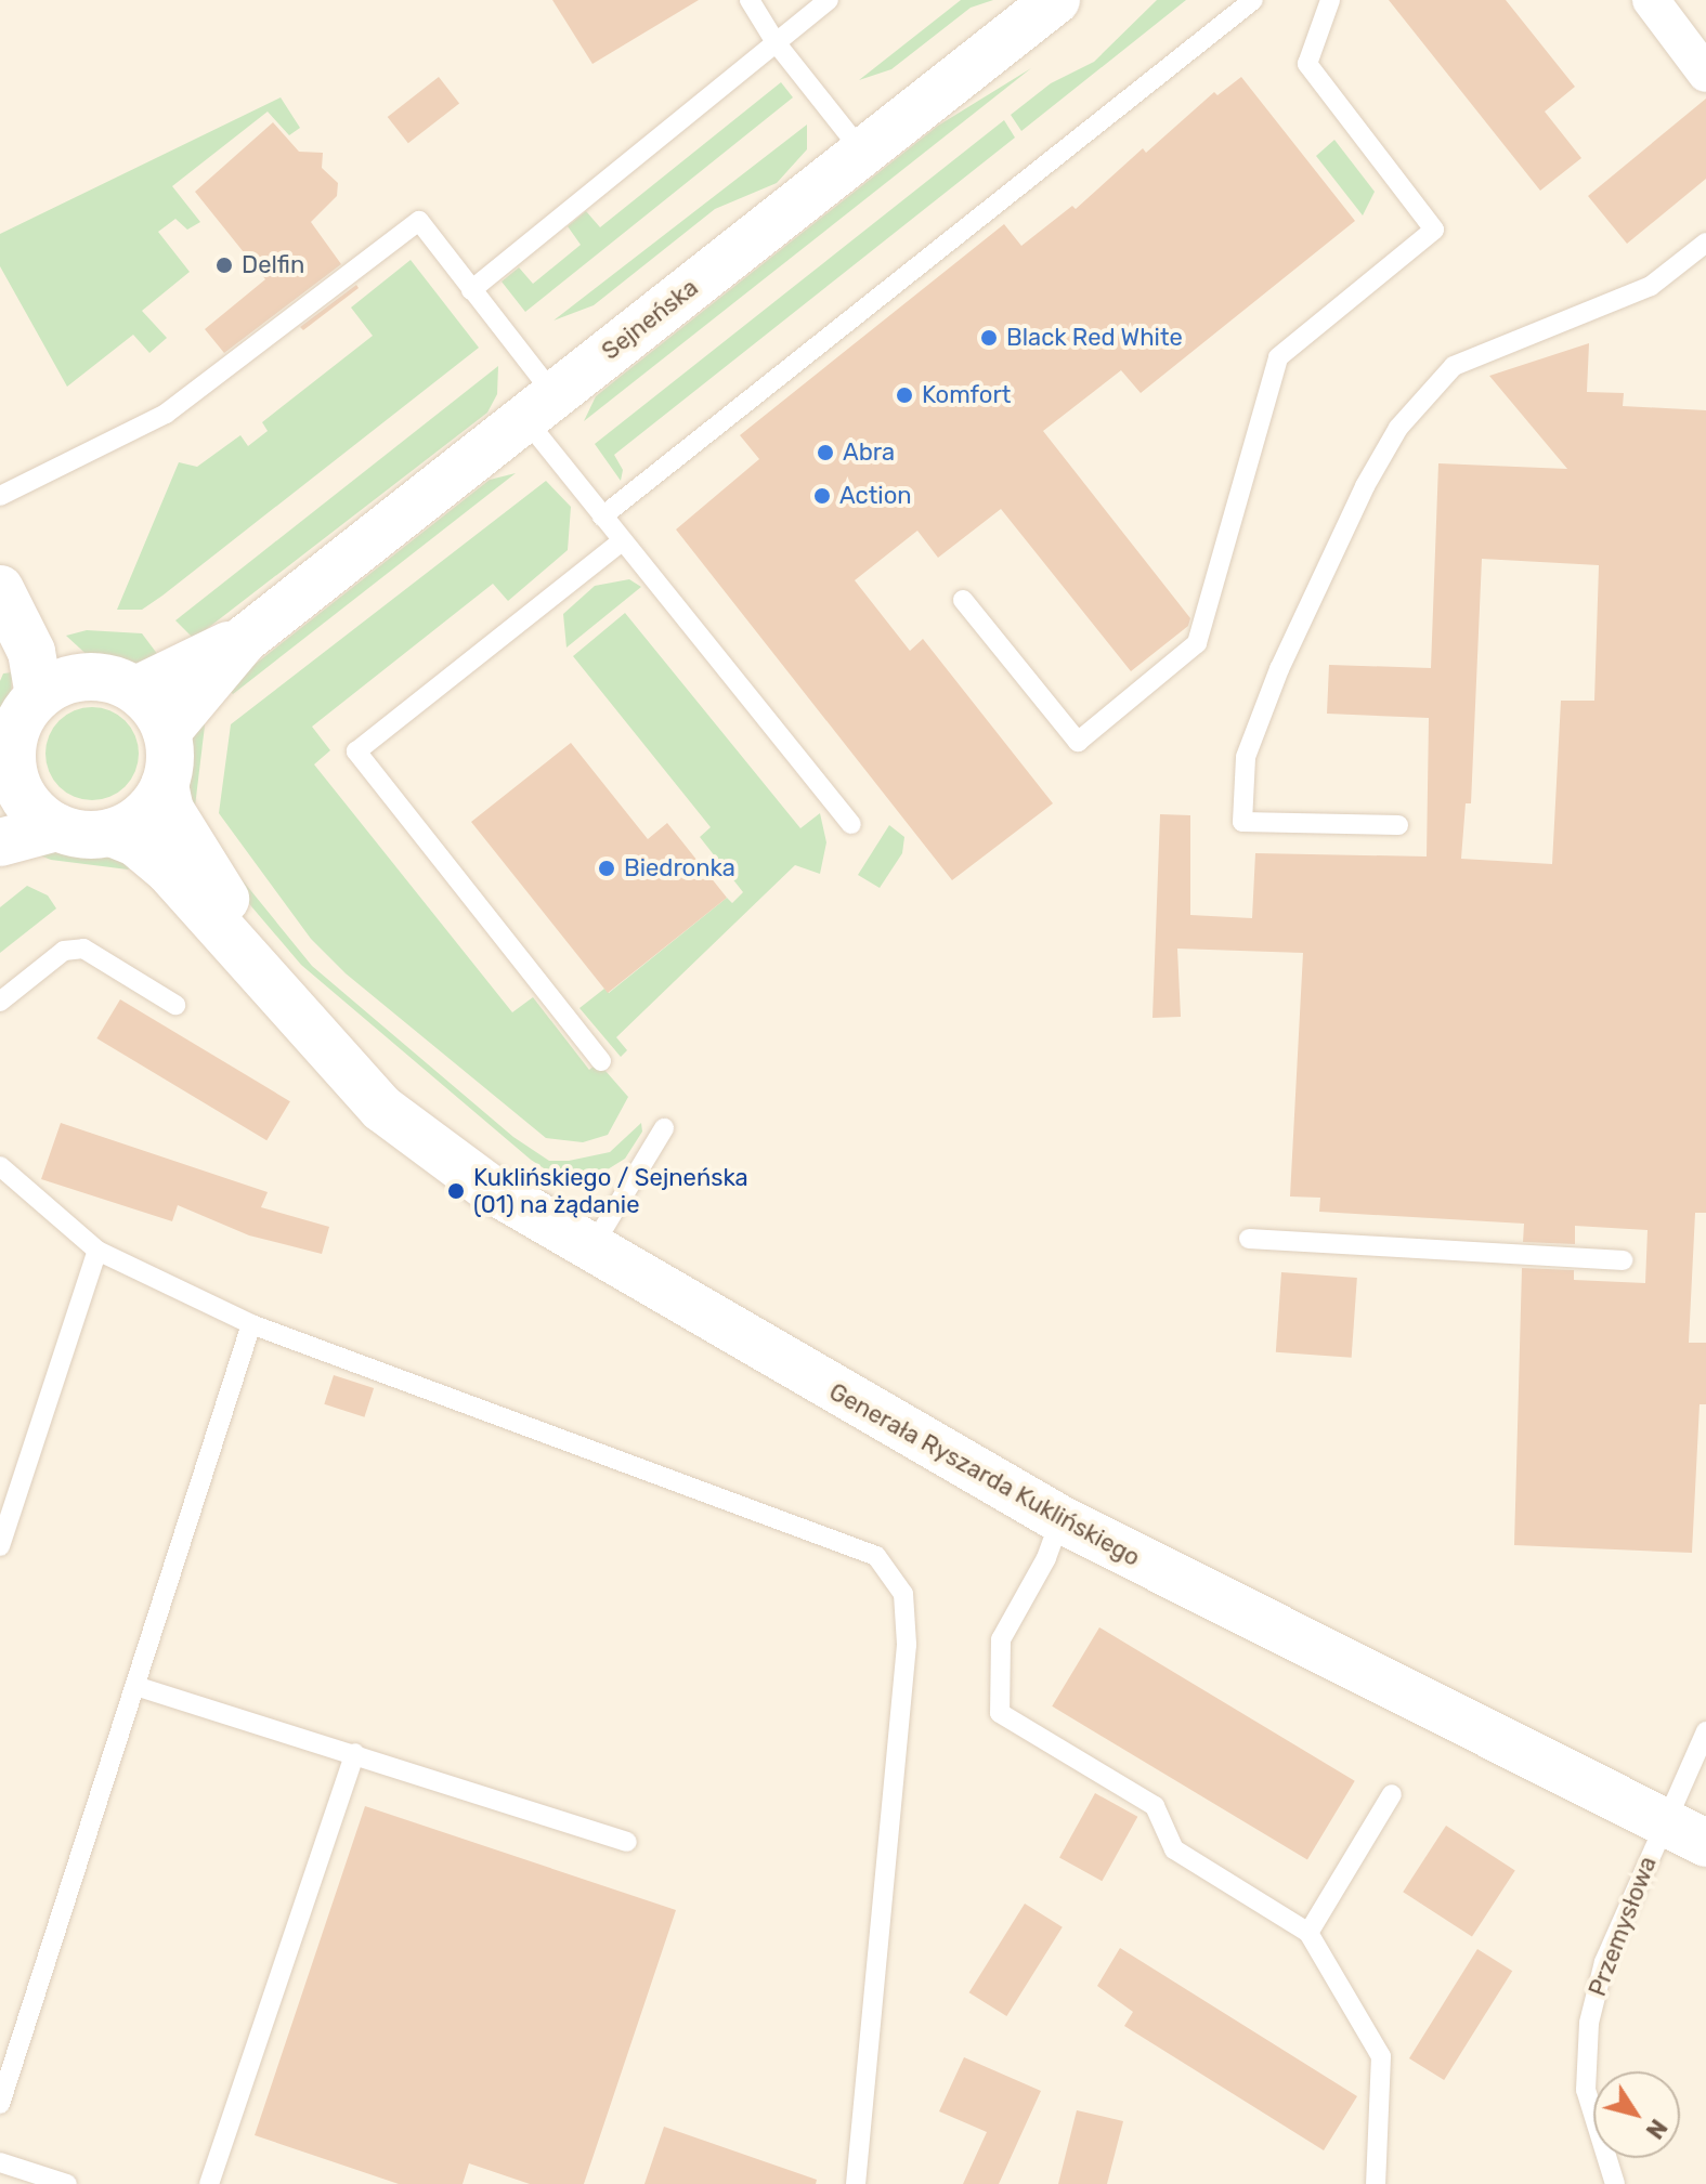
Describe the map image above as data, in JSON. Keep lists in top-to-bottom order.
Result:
{
  "streets": {
    "main road": ["Sejneńska", "Generała Ryszarda Kuklińskiego"],
    "lane": ["Przemysłowa"]
  },
  "crossings": [
    ["Sejneńska", "Generała Ryszarda Kuklińskiego"],
    ["Generała Ryszarda Kuklińskiego", "Przemysłowa"]
  ],
  "places": [
    "Delfin",
    "Black Red White",
    "Komfort",
    "Abra",
    "Action",
    "Biedronka",
    "Kuklińskiego / Sejneńska (01) na żądanie"
  ],
  "north": "bottom right"
}
